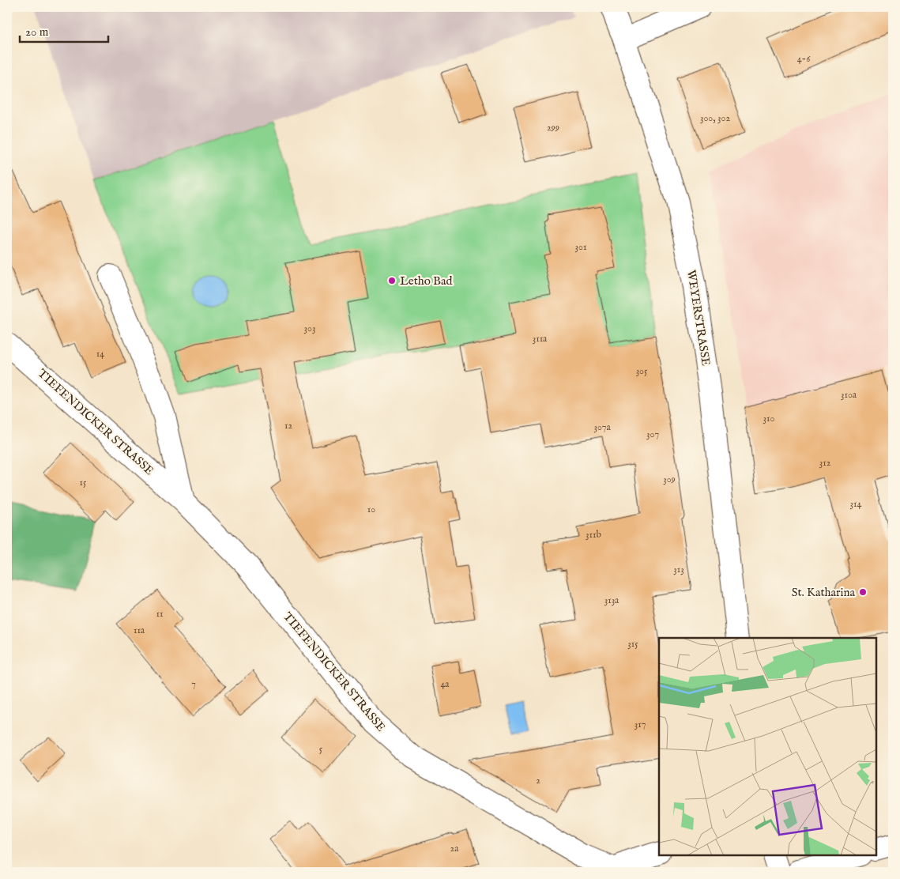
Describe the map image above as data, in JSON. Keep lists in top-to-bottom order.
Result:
{
  "streets": {
    "street": ["WEYERSTRASSE", "TIEFENDICKER STRASSE"]
  },
  "places": ["Letho Bad", "St. Katharina"],
  "house_numbers": [
    "4-6",
    "300, 302",
    "299",
    "301",
    "303",
    "311a",
    "14",
    "305",
    "310a",
    "310",
    "12",
    "307a",
    "307",
    "312",
    "309",
    "15",
    "314",
    "10",
    "311b",
    "313",
    "313a",
    "11",
    "11a",
    "315",
    "7",
    "4a",
    "317",
    "5",
    "2",
    "2a"
  ],
  "scale_bar": "20 m"
}
